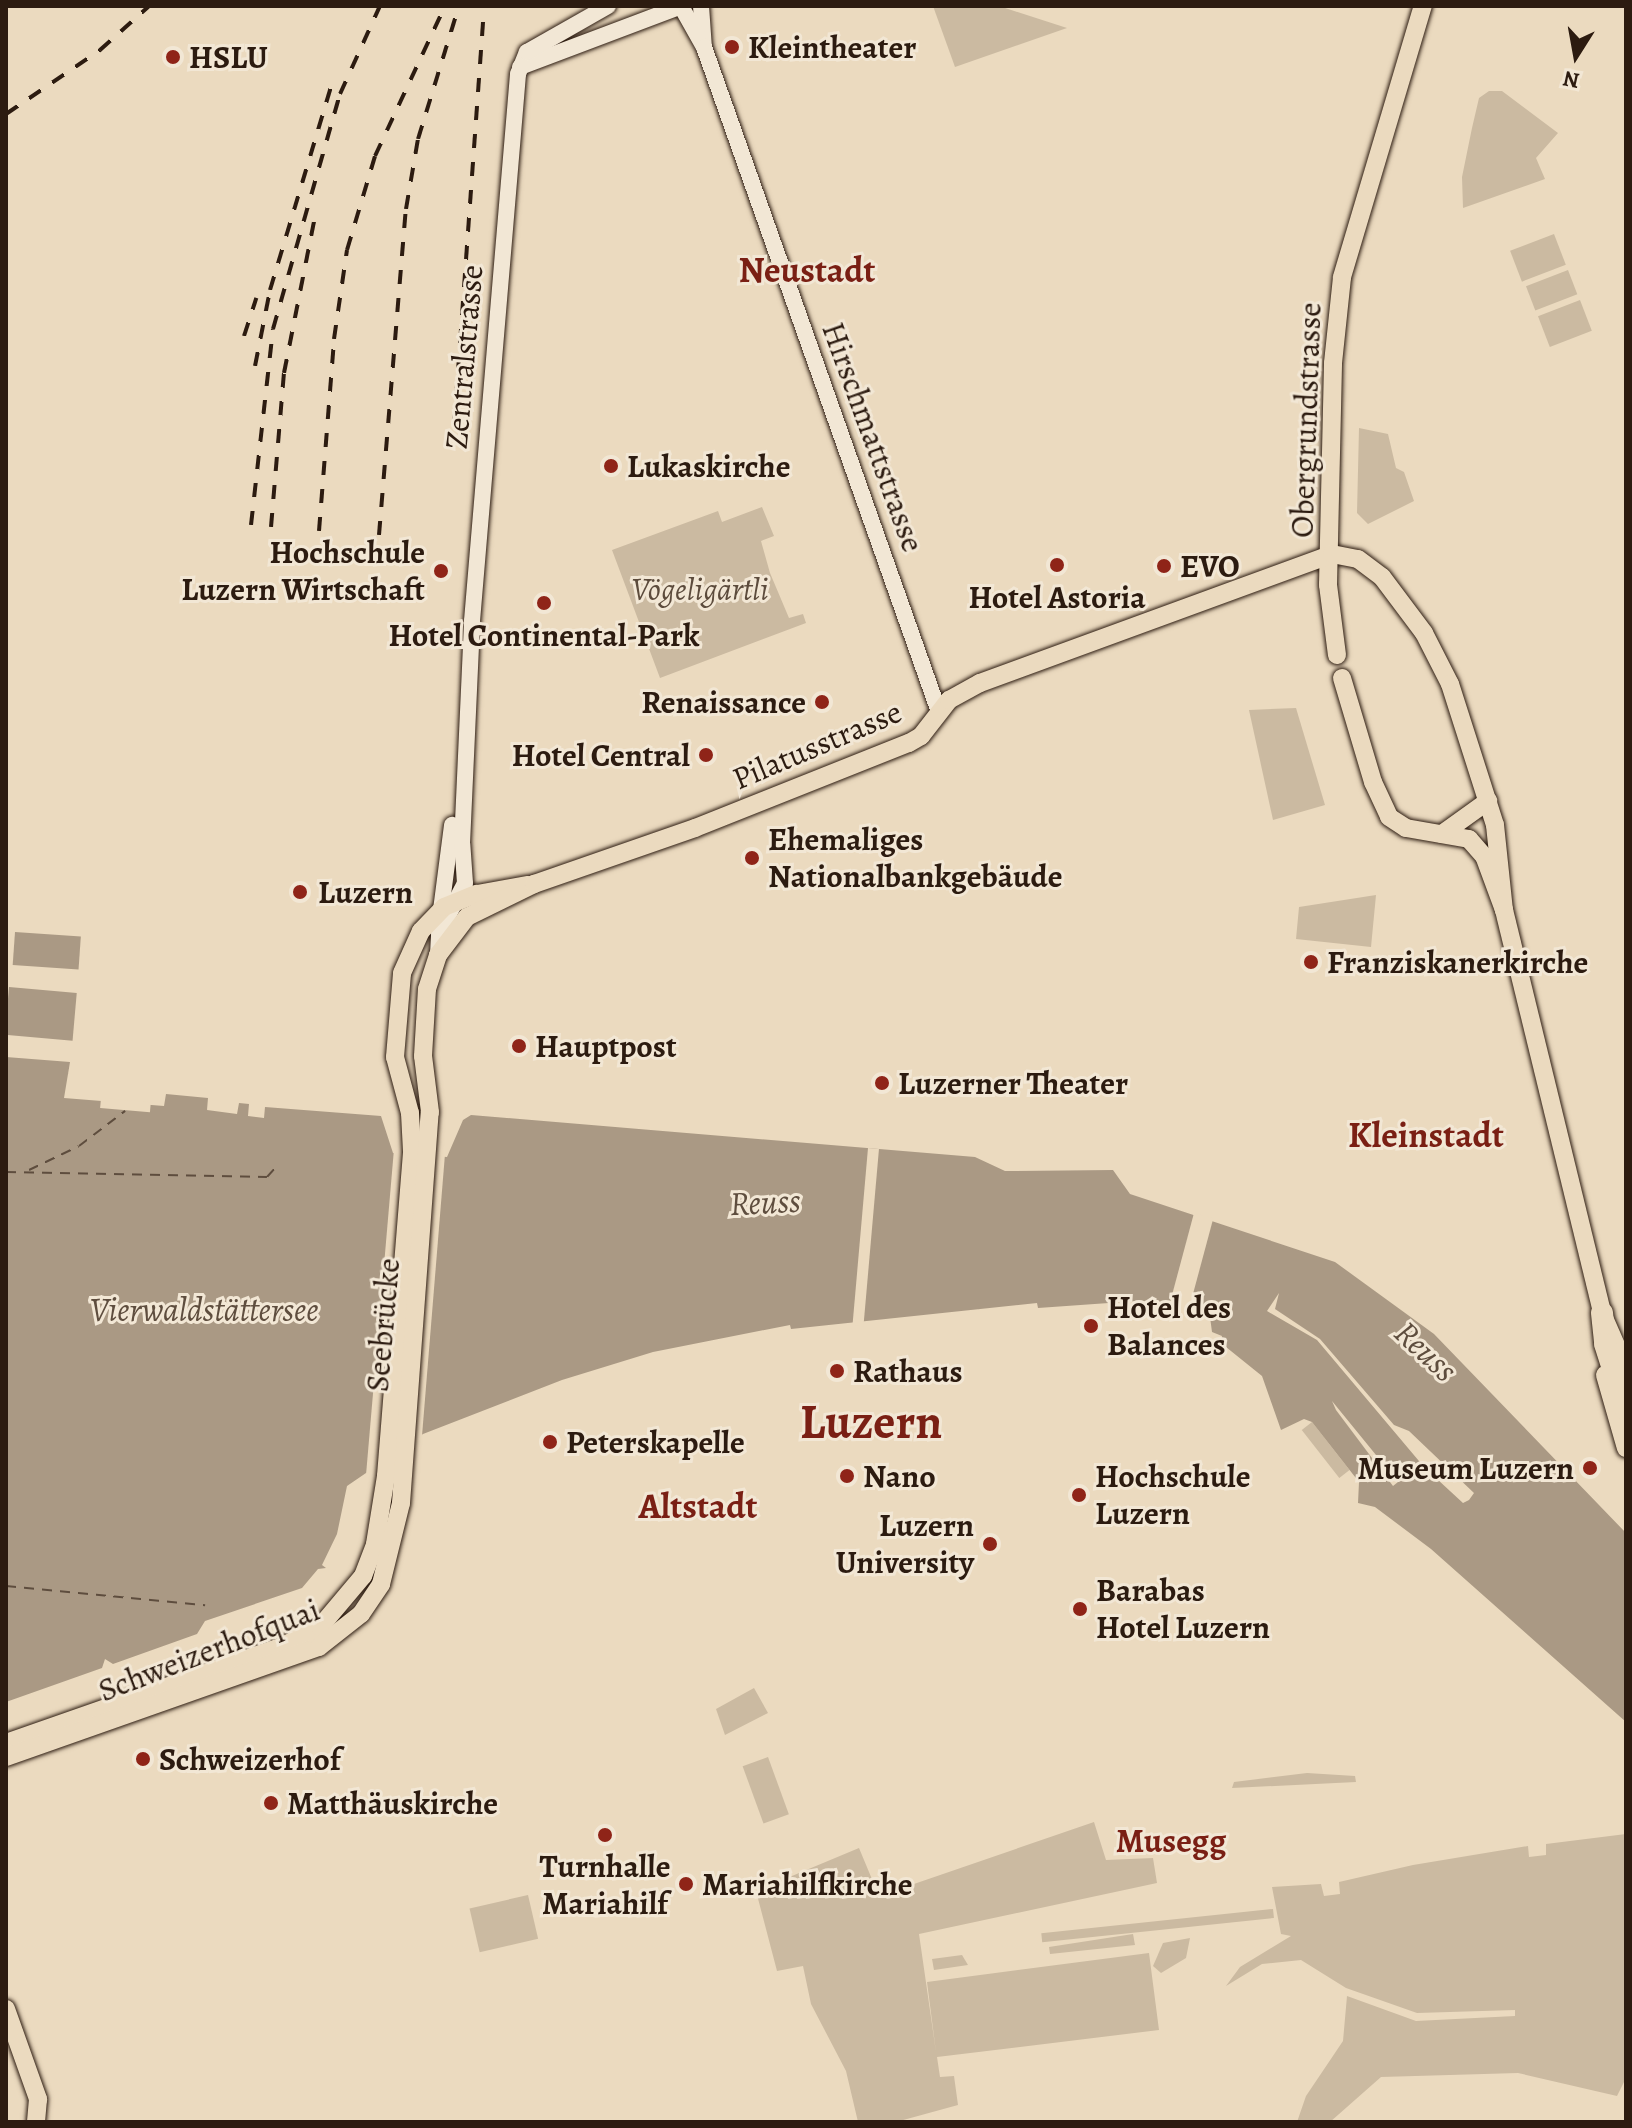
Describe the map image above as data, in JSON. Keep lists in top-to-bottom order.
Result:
{
  "streets": {
    "main road": [
      "Zentralstrasse",
      "Obergrundstrasse",
      "Hirschmattstrasse",
      "Pilatusstrasse",
      "Seebrücke",
      "Schweizerhofquai"
    ]
  },
  "crossings": [
    ["Zentralstrasse", "Pilatusstrasse"],
    ["Zentralstrasse", "Seebrücke"],
    ["Obergrundstrasse", "Pilatusstrasse"],
    ["Hirschmattstrasse", "Pilatusstrasse"],
    ["Seebrücke", "Schweizerhofquai"]
  ],
  "districts": [
    "Neustadt",
    "Kleinstadt",
    "Luzern",
    "Altstadt",
    "Musegg"
  ],
  "water": ["Reuss", "Vierwaldstättersee"],
  "parks": ["Vögeligärtli"],
  "places": [
    "Kleintheater",
    "HSLU",
    "Lukaskirche",
    "Hotel Astoria",
    "EVO",
    "Hochschule Luzern Wirtschaft",
    "Hotel Continental-Park",
    "Renaissance",
    "Hotel Central",
    "Ehemaliges Nationalbankgebäude",
    "Luzern",
    "Franziskanerkirche",
    "Hauptpost",
    "Luzerner Theater",
    "Hotel des Balances",
    "Rathaus",
    "Peterskapelle",
    "Museum Luzern",
    "Nano",
    "Hochschule Luzern",
    "Luzern University",
    "Barabas Hotel Luzern",
    "Schweizerhof",
    "Matthäuskirche",
    "Turnhalle Mariahilf",
    "Mariahilfkirche"
  ],
  "north": "bottom"
}
